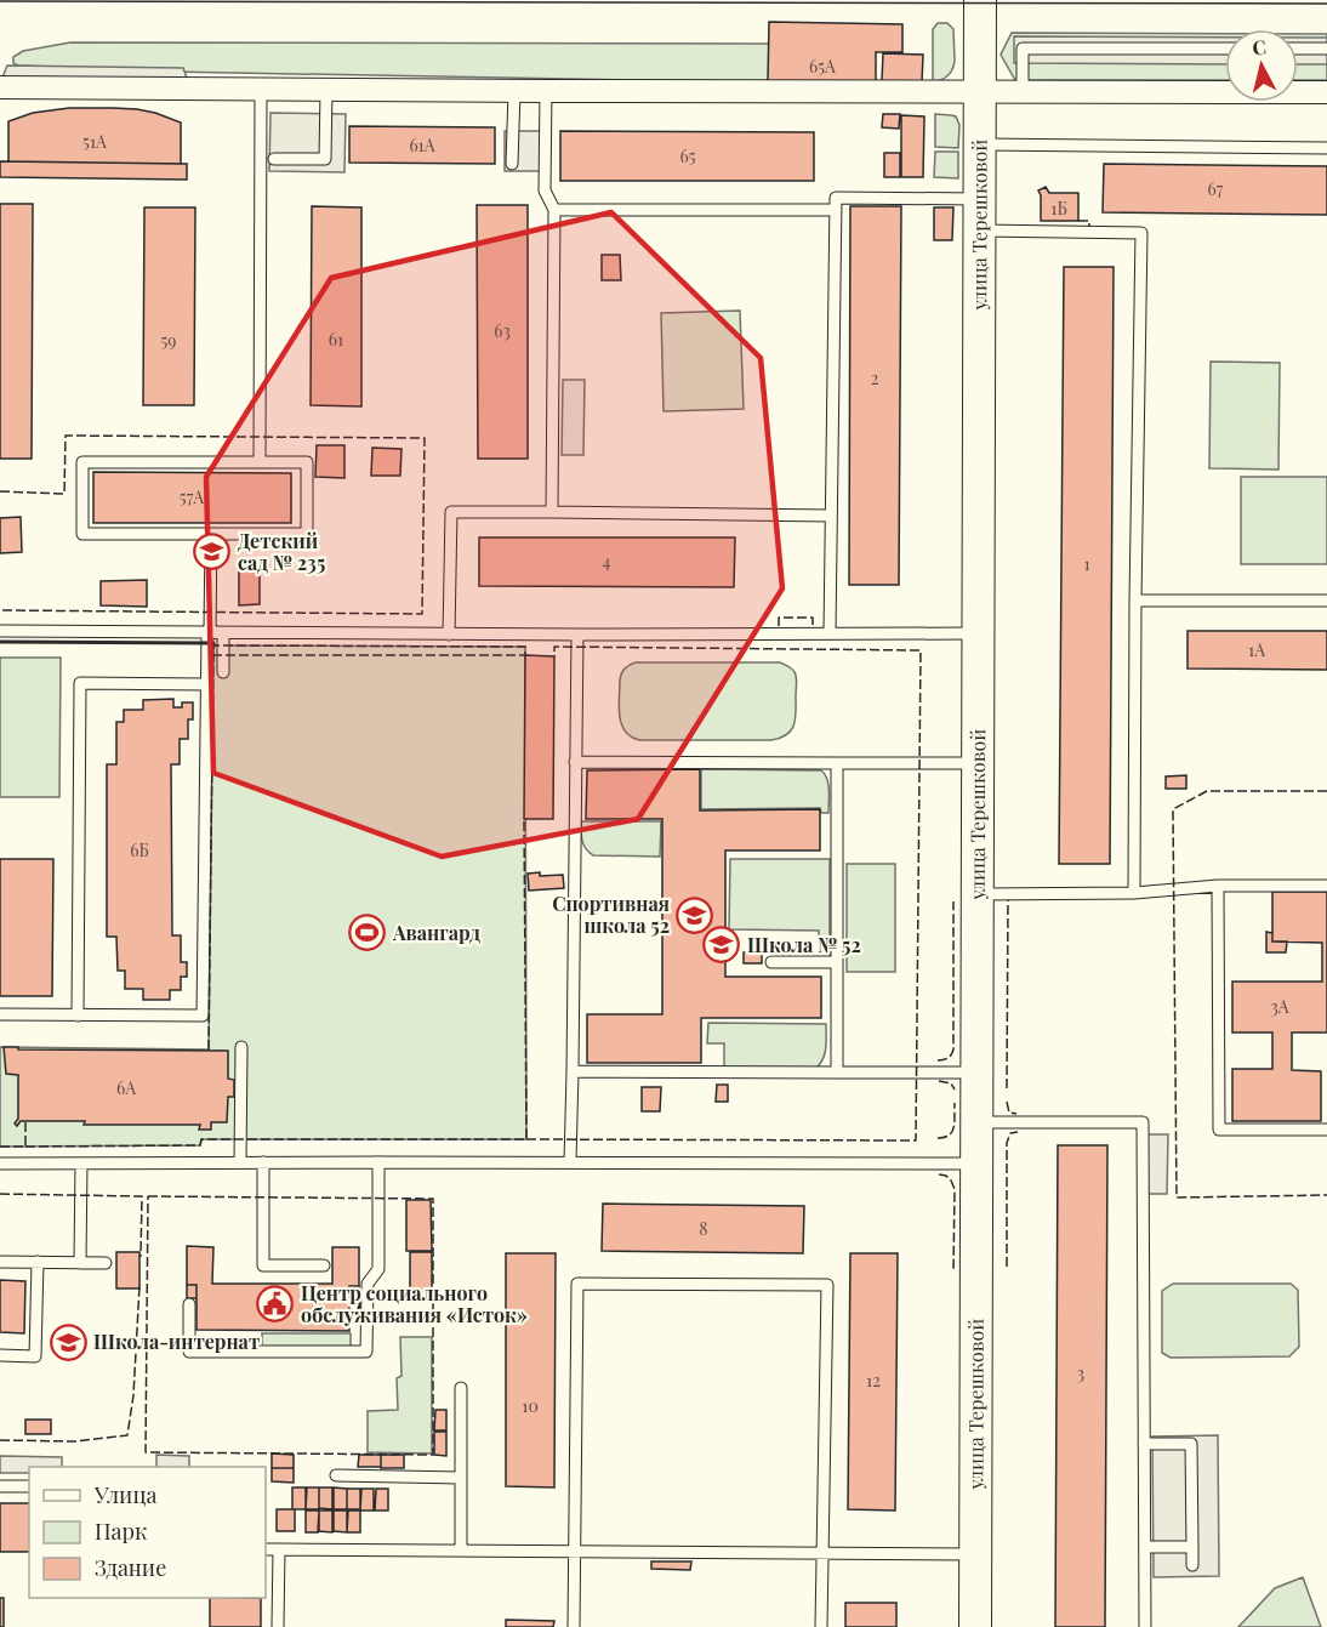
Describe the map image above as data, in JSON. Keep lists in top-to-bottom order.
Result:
{
  "streets": {
    "street": ["улица Терешковой"]
  },
  "places": {
    "school or university": [
      "Детский сад № 235",
      "Спортивная школа 52",
      "Школа № 52",
      "Школа-интернат"
    ],
    "sports": ["Авангард"],
    "public building": ["Центр социального обслуживания «Исток»"]
  },
  "house_numbers": [
    "65А",
    "51А",
    "61А",
    "65",
    "67",
    "1Б",
    "63",
    "61",
    "59",
    "2",
    "57А",
    "4",
    "1",
    "1А",
    "6Б",
    "3А",
    "6А",
    "8",
    "3",
    "12",
    "10"
  ],
  "legend": ["Улица", "Парк", "Здание"],
  "north": "top"
}
